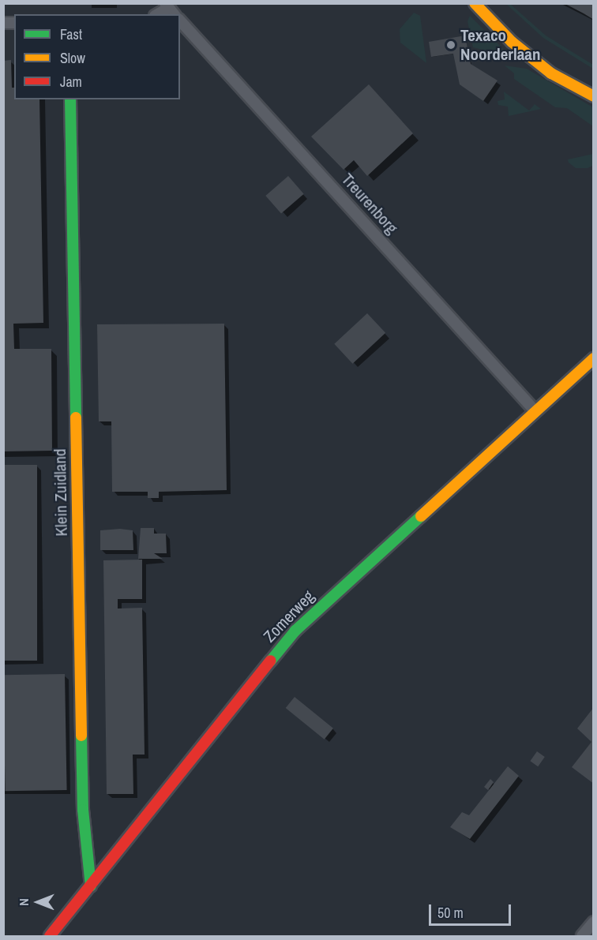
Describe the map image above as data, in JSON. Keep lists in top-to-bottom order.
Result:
{
  "streets": {
    "street": ["Treurenborg", "Klein Zuidland", "Zomerweg"]
  },
  "crossings": [
    ["Treurenborg", "Zomerweg"],
    ["Klein Zuidland", "Zomerweg"]
  ],
  "places": ["Texaco Noorderlaan"],
  "legend": ["Fast", "Slow", "Jam"],
  "scale_bar": "50 m",
  "north": "left"
}
